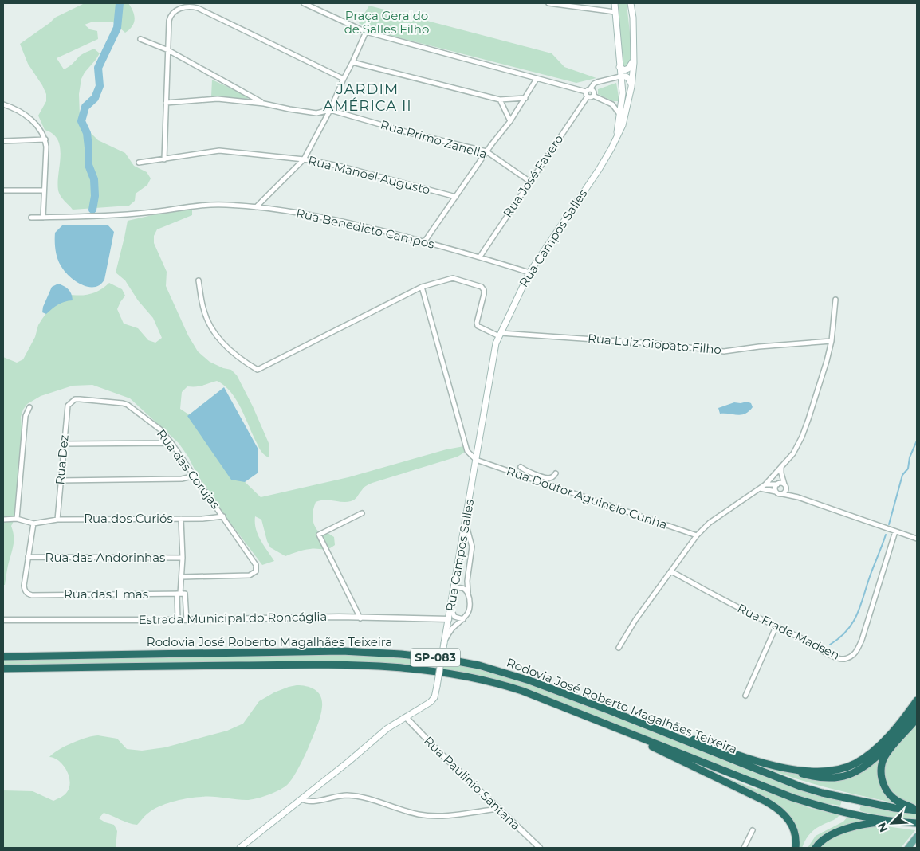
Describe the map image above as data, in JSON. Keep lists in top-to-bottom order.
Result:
{
  "streets": {
    "highway": ["Rodovia José Roberto Magalhães Teixeira", "SP-083"],
    "main road": ["Rua Campos Salles"],
    "street": [
      "Rua Primo Zanella",
      "Rua Manoel Augusto",
      "Rua José Favero",
      "Rua Benedicto Campos",
      "Rua Luiz Giopato Filho",
      "Rua Dez",
      "Rua das Corujas",
      "Rua Doutor Aguinelo Cunha",
      "Rua dos Curiós",
      "Rua das Andorinhas",
      "Rua das Emas",
      "Estrada Municipal do Roncáglia",
      "Rua Frade Madsen",
      "Rua Paulinio Santana"
    ]
  },
  "crossings": [
    ["Rua Primo Zanella", "Rua José Favero"],
    ["Rua José Favero", "Rua Benedicto Campos"],
    ["Rua Benedicto Campos", "Rua Campos Salles"],
    ["Rua Campos Salles", "Rua Luiz Giopato Filho"],
    ["Rua Campos Salles", "Rua Doutor Aguinelo Cunha"],
    ["Rua Campos Salles", "Estrada Municipal do Roncáglia"],
    ["Rua Campos Salles", "Rua Paulinio Santana"],
    ["Rua Dez", "Rua das Corujas"],
    ["Rua Dez", "Rua dos Curiós"],
    ["Rua das Corujas", "Rua dos Curiós"],
    ["Rua das Andorinhas", "Rua das Emas"]
  ],
  "districts": ["JARDIM AMÉRICA II"],
  "parks": ["Praça Geraldo de Salles Filho"],
  "north": "bottom left"
}
